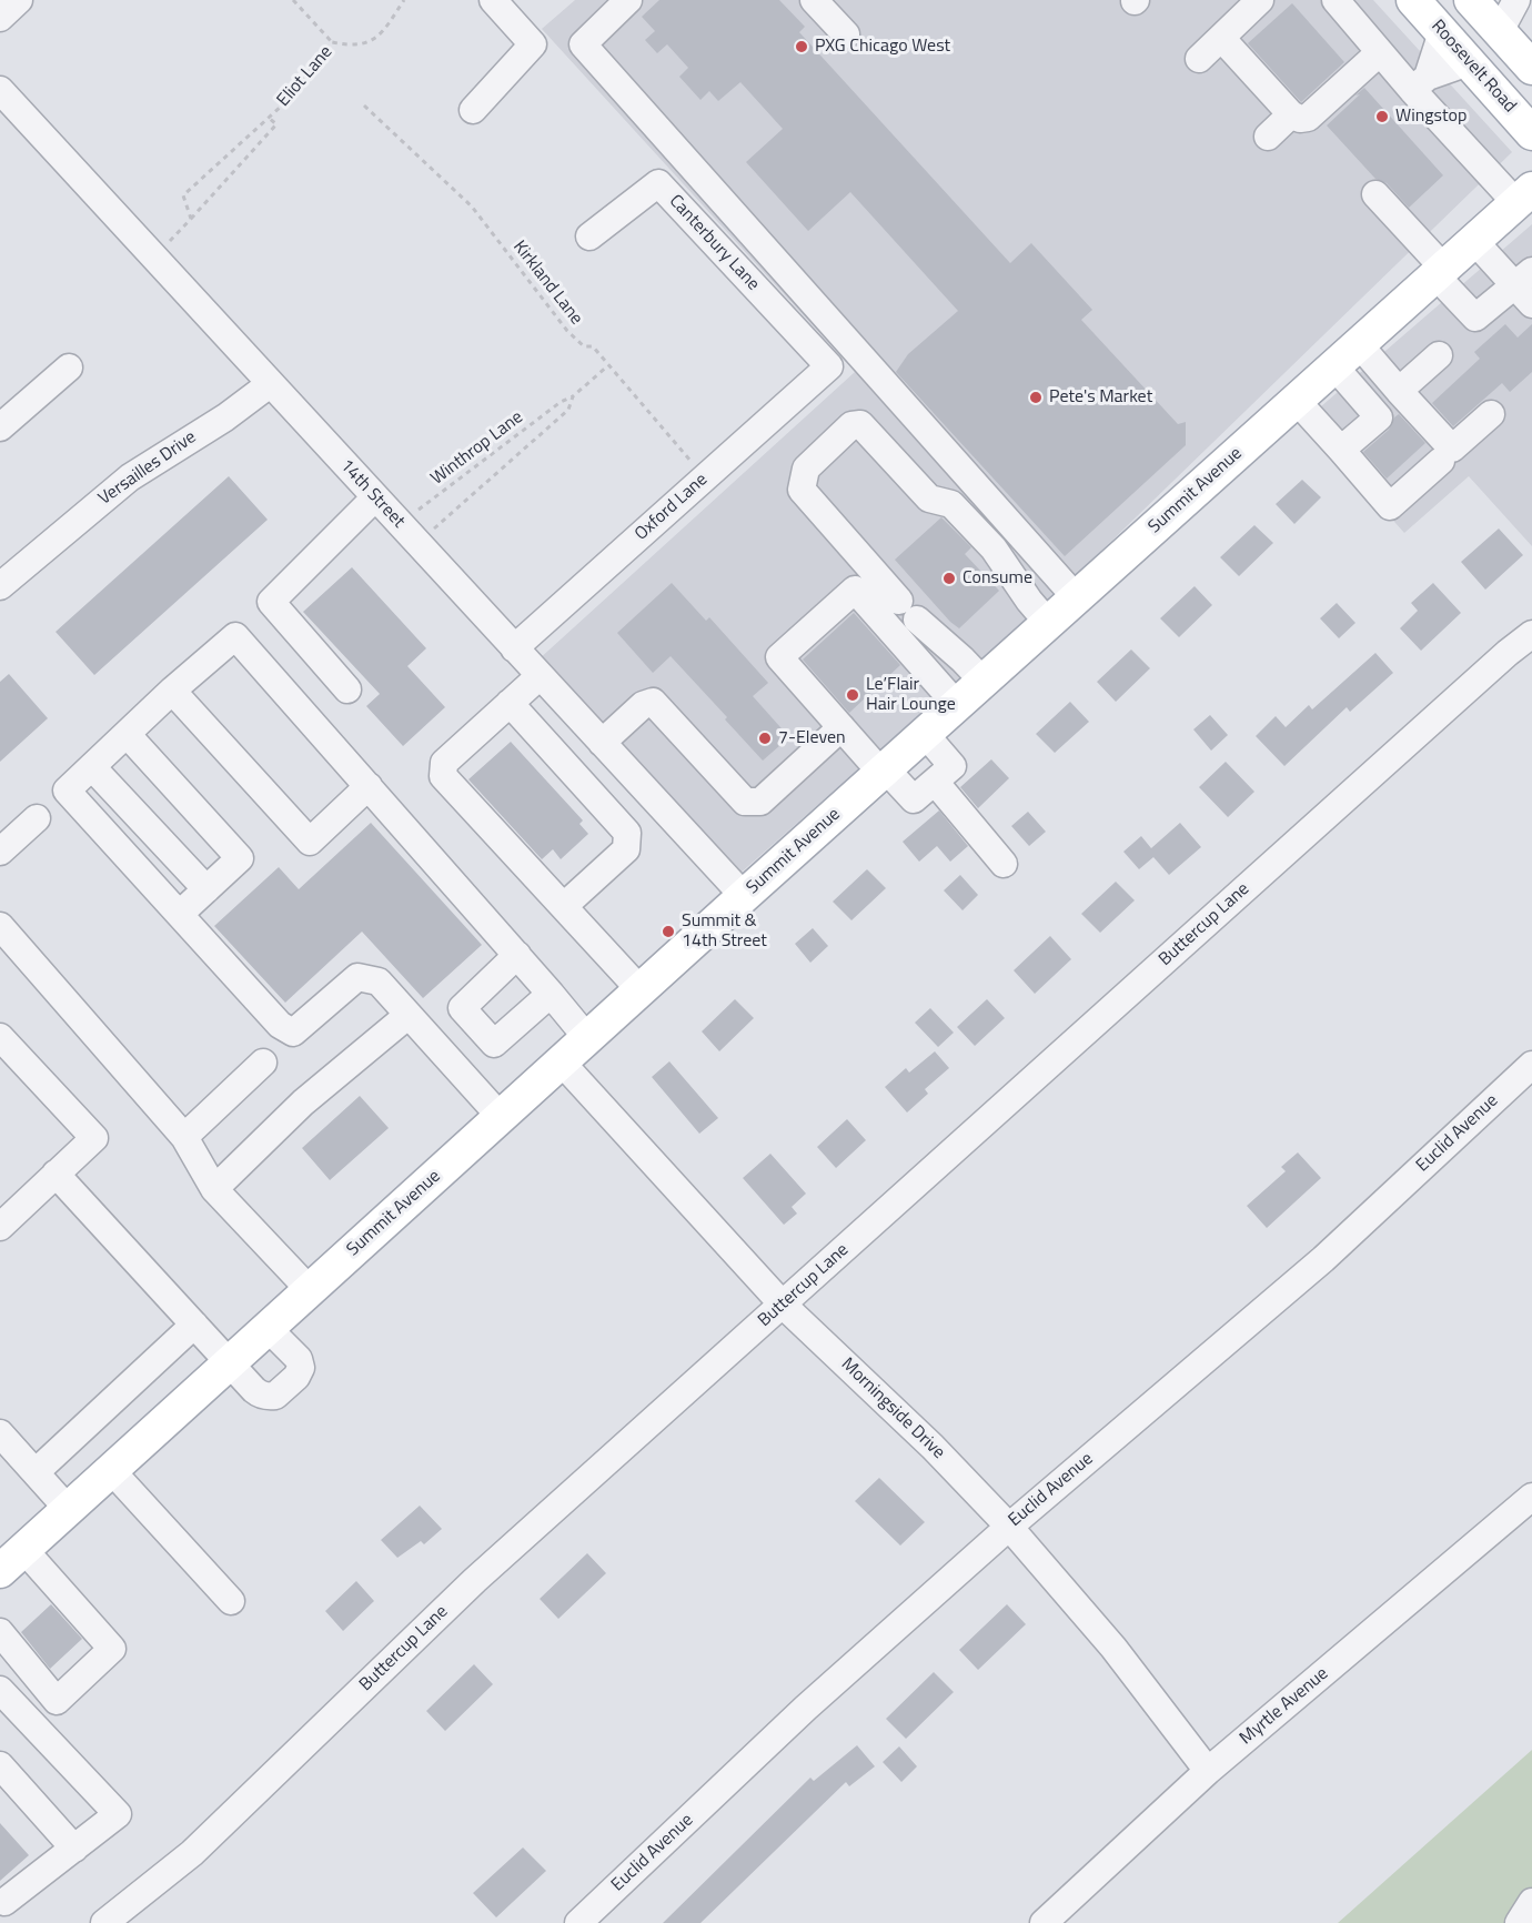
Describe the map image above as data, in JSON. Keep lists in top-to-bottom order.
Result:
{
  "streets": {
    "main road": ["Roosevelt Road", "Summit Avenue"],
    "street": [
      "Canterbury Lane",
      "Versailles Drive",
      "14th Street",
      "Oxford Lane",
      "Buttercup Lane",
      "Euclid Avenue",
      "Morningside Drive",
      "Myrtle Avenue"
    ],
    "path": ["Eliot Lane", "Kirkland Lane", "Winthrop Lane"]
  },
  "crossings": [
    ["Eliot Lane", "14th Street"],
    ["Canterbury Lane", "Oxford Lane"],
    ["Kirkland Lane", "Winthrop Lane"],
    ["Kirkland Lane", "Oxford Lane"],
    ["Winthrop Lane", "14th Street"],
    ["Versailles Drive", "14th Street"],
    ["Summit Avenue", "14th Street"],
    ["Summit Avenue", "Morningside Drive"],
    ["14th Street", "Oxford Lane"],
    ["Buttercup Lane", "Morningside Drive"],
    ["Euclid Avenue", "Morningside Drive"],
    ["Morningside Drive", "Myrtle Avenue"]
  ],
  "places": [
    "PXG Chicago West",
    "Wingstop",
    "Pete's Market",
    "Consume",
    "Le’Flair Hair Lounge",
    "7-Eleven",
    "Summit & 14th Street"
  ]
}
